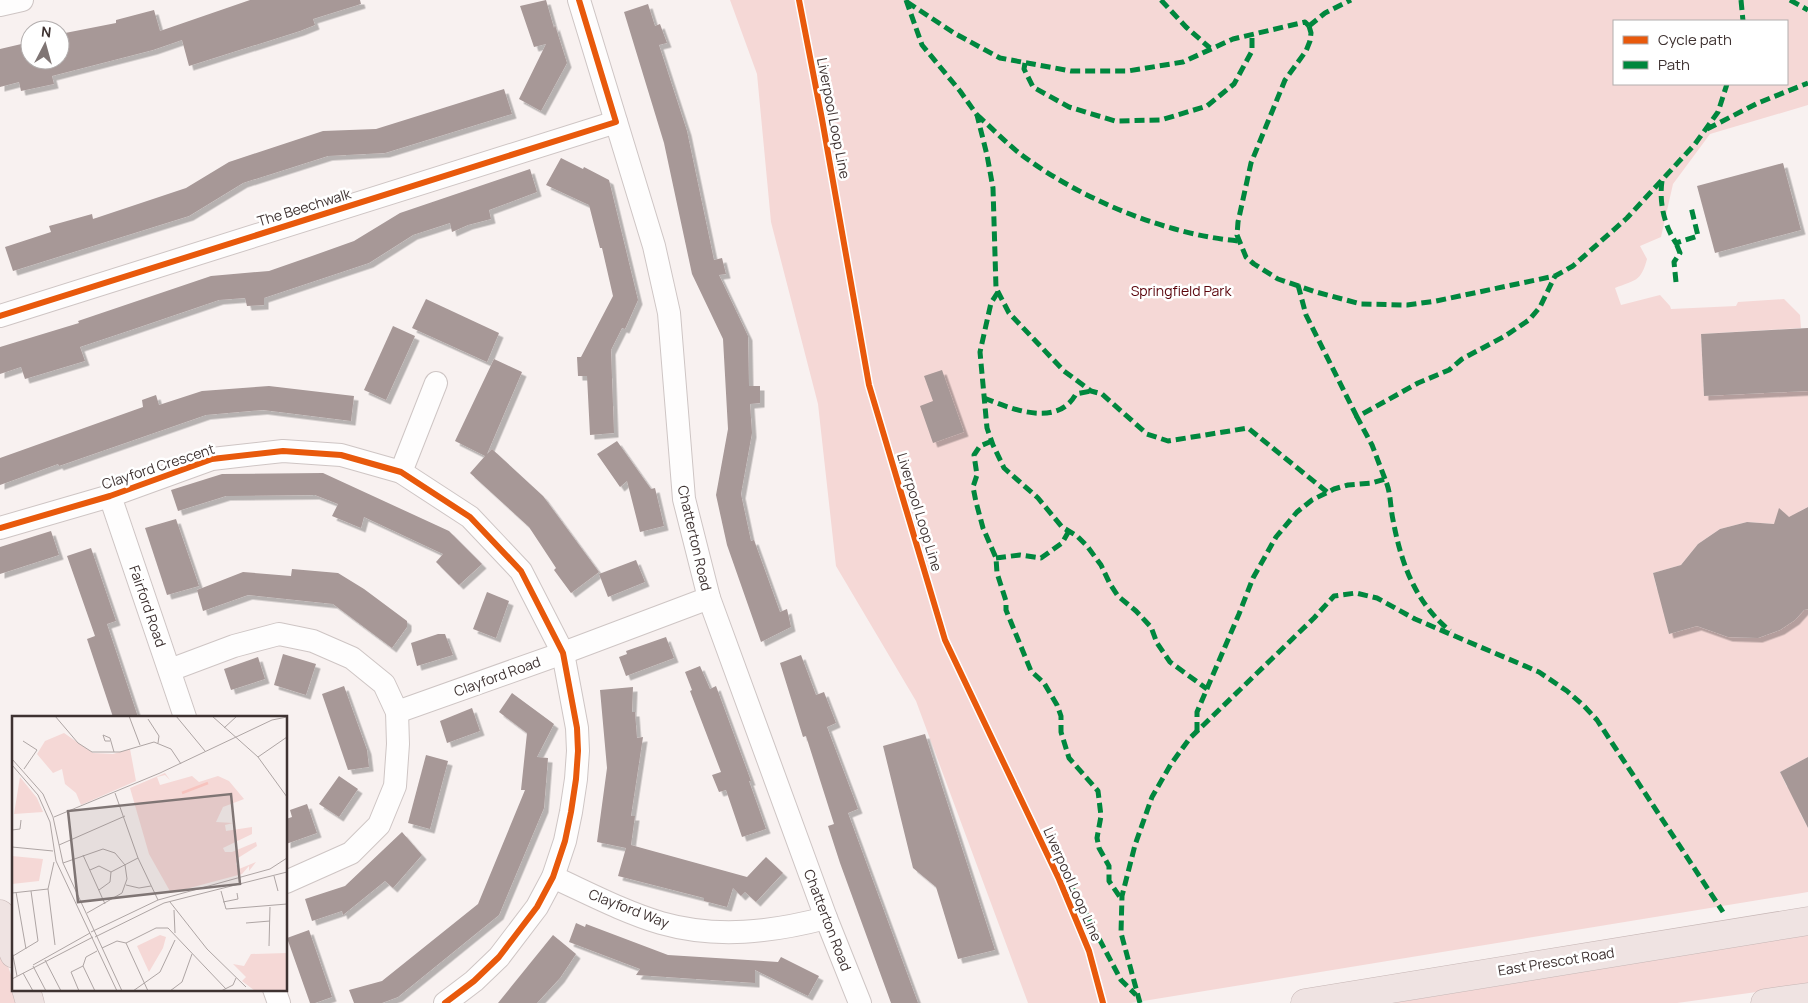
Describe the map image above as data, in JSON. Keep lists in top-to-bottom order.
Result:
{
  "streets": {
    "highway": ["East Prescot Road"],
    "street": [
      "The Beechwalk",
      "Clayford Crescent",
      "Chatterton Road",
      "Fairford Road",
      "Clayford Road",
      "Clayford Way"
    ],
    "cycle path": ["Liverpool Loop Line"]
  },
  "crossings": [
    ["The Beechwalk", "Chatterton Road"],
    ["Clayford Crescent", "Fairford Road"],
    ["Clayford Crescent", "Clayford Road"],
    ["Clayford Crescent", "Clayford Way"],
    ["Chatterton Road", "Clayford Road"],
    ["Chatterton Road", "Clayford Way"]
  ],
  "parks": ["Springfield Park"],
  "legend": ["Cycle path", "Path"],
  "north": "top"
}
